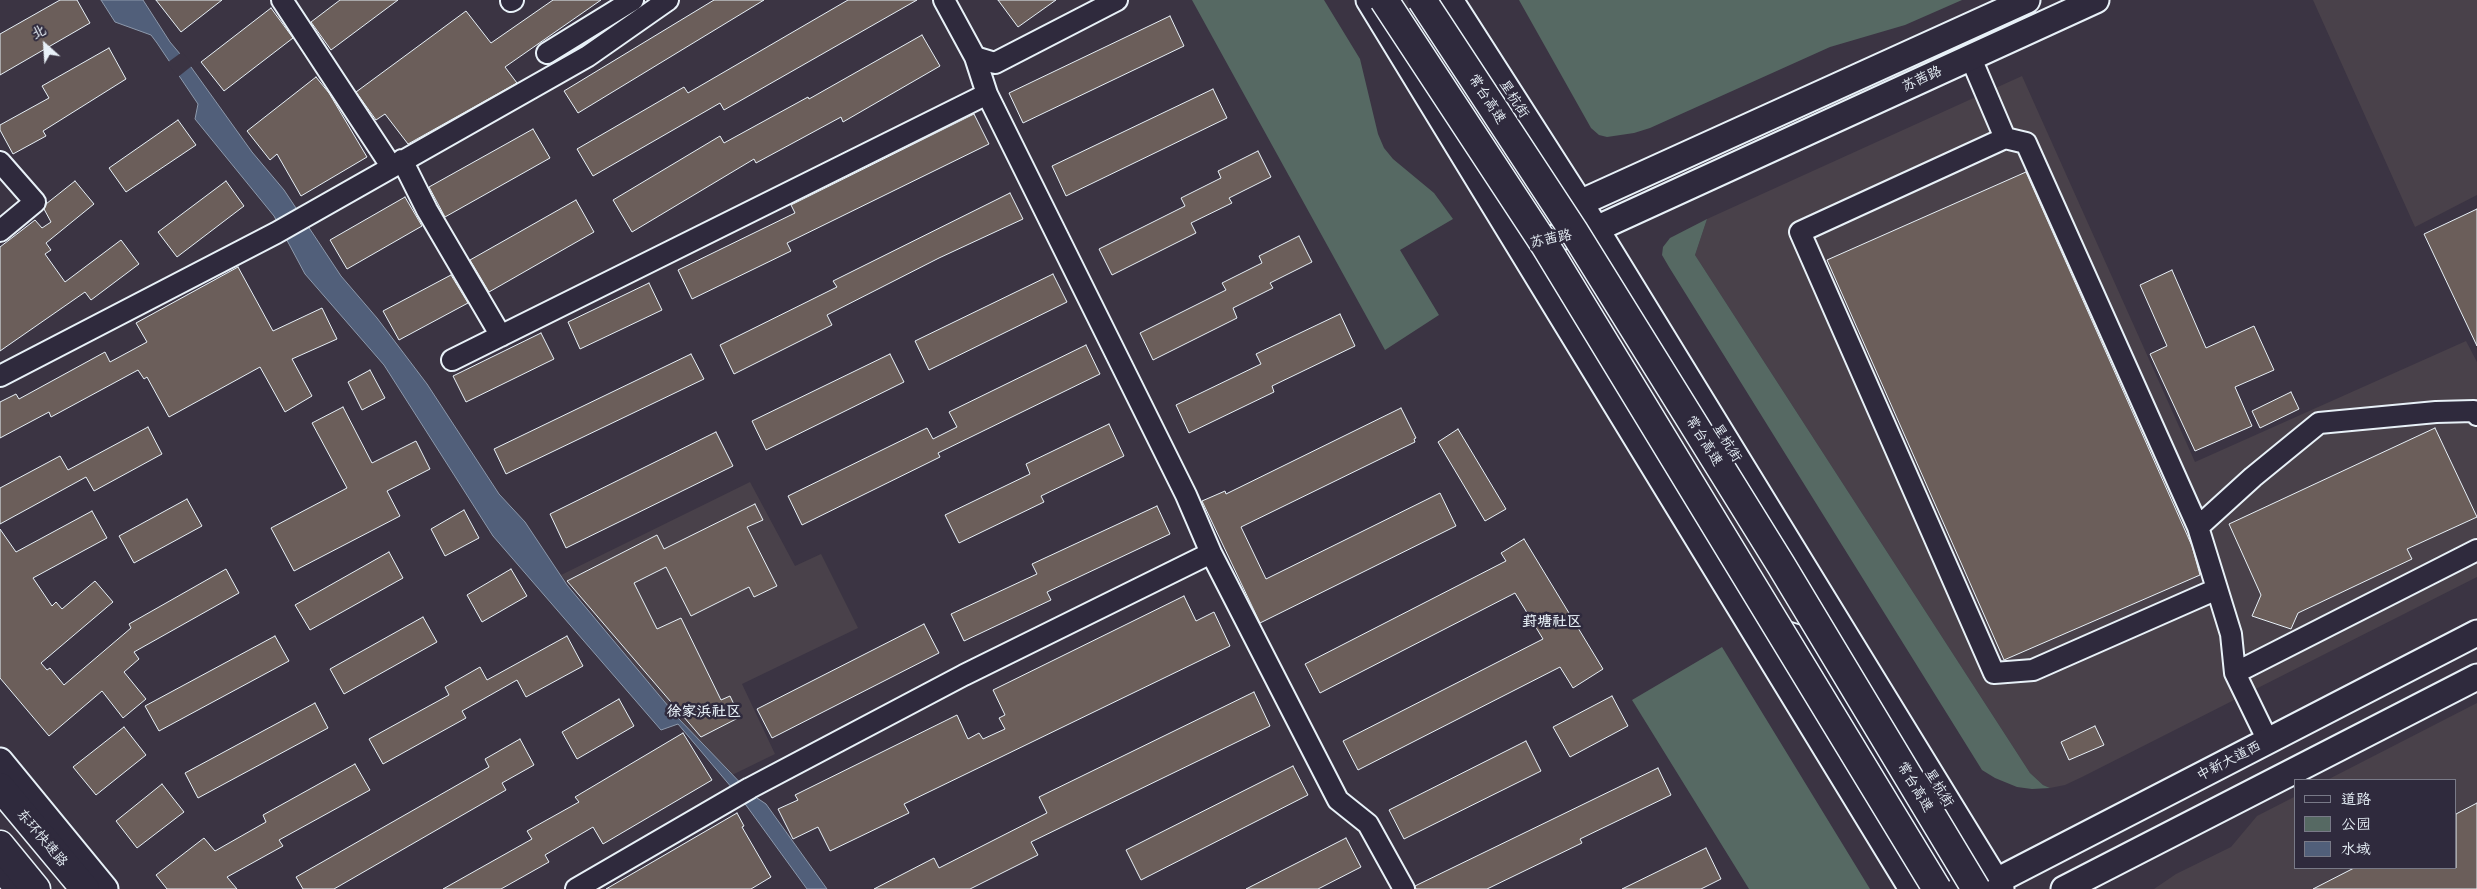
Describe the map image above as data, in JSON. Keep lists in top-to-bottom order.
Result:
{
  "streets": {
    "highway": ["常台高速", "东环快速路"],
    "main road": ["苏茜路", "星杭街", "中新大道西"]
  },
  "crossings": [
    ["苏茜路", "星杭街"],
    ["常台高速", "星杭街"],
    ["常台高速", "中新大道西"],
    ["星杭街", "中新大道西"]
  ],
  "districts": ["葑塘社区", "徐家浜社区"],
  "legend": ["道路", "公园", "水域"],
  "north": "top left"
}
